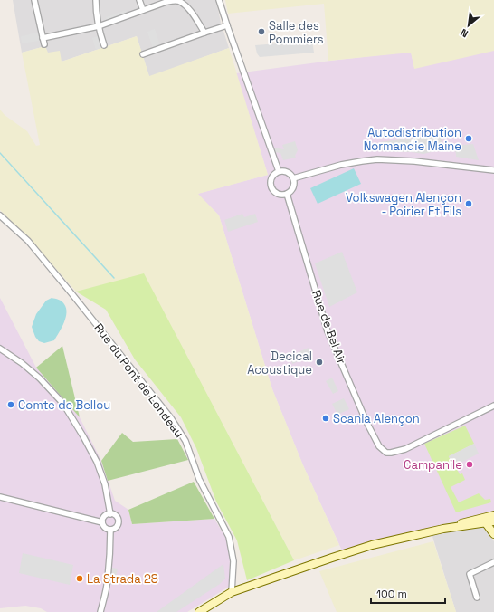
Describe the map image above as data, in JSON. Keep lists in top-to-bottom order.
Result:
{
  "streets": {
    "street": ["Rue de Bel Air", "Rue du Pont de Londeau"]
  },
  "places": [
    "Salle des Pommiers",
    "Autodistribution Normandie Maine",
    "Volkswagen Alençon - Poirier Et Fils",
    "Decical Acoustique",
    "Comte de Bellou",
    "Scania Alençon",
    "Campanile",
    "La Strada 28"
  ],
  "scale_bar": "100 m",
  "north": "bottom left"
}
